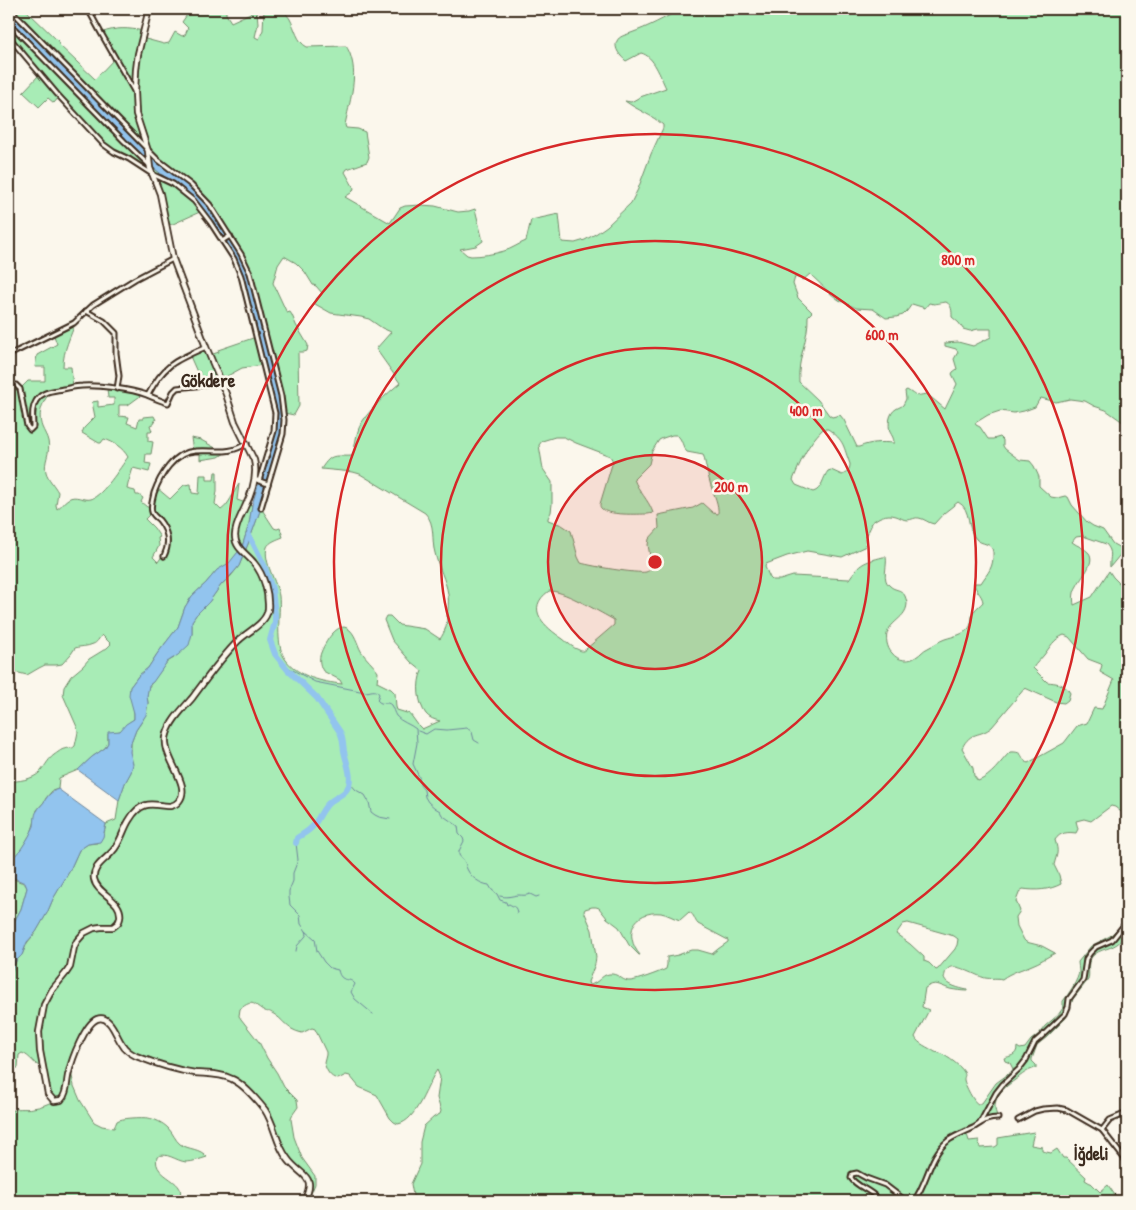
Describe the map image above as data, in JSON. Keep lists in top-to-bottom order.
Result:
{
  "districts": ["Gökdere", "İğdeli"],
  "rings": [
    "800 m",
    "600 m",
    "400 m",
    "200 m"
  ]
}
